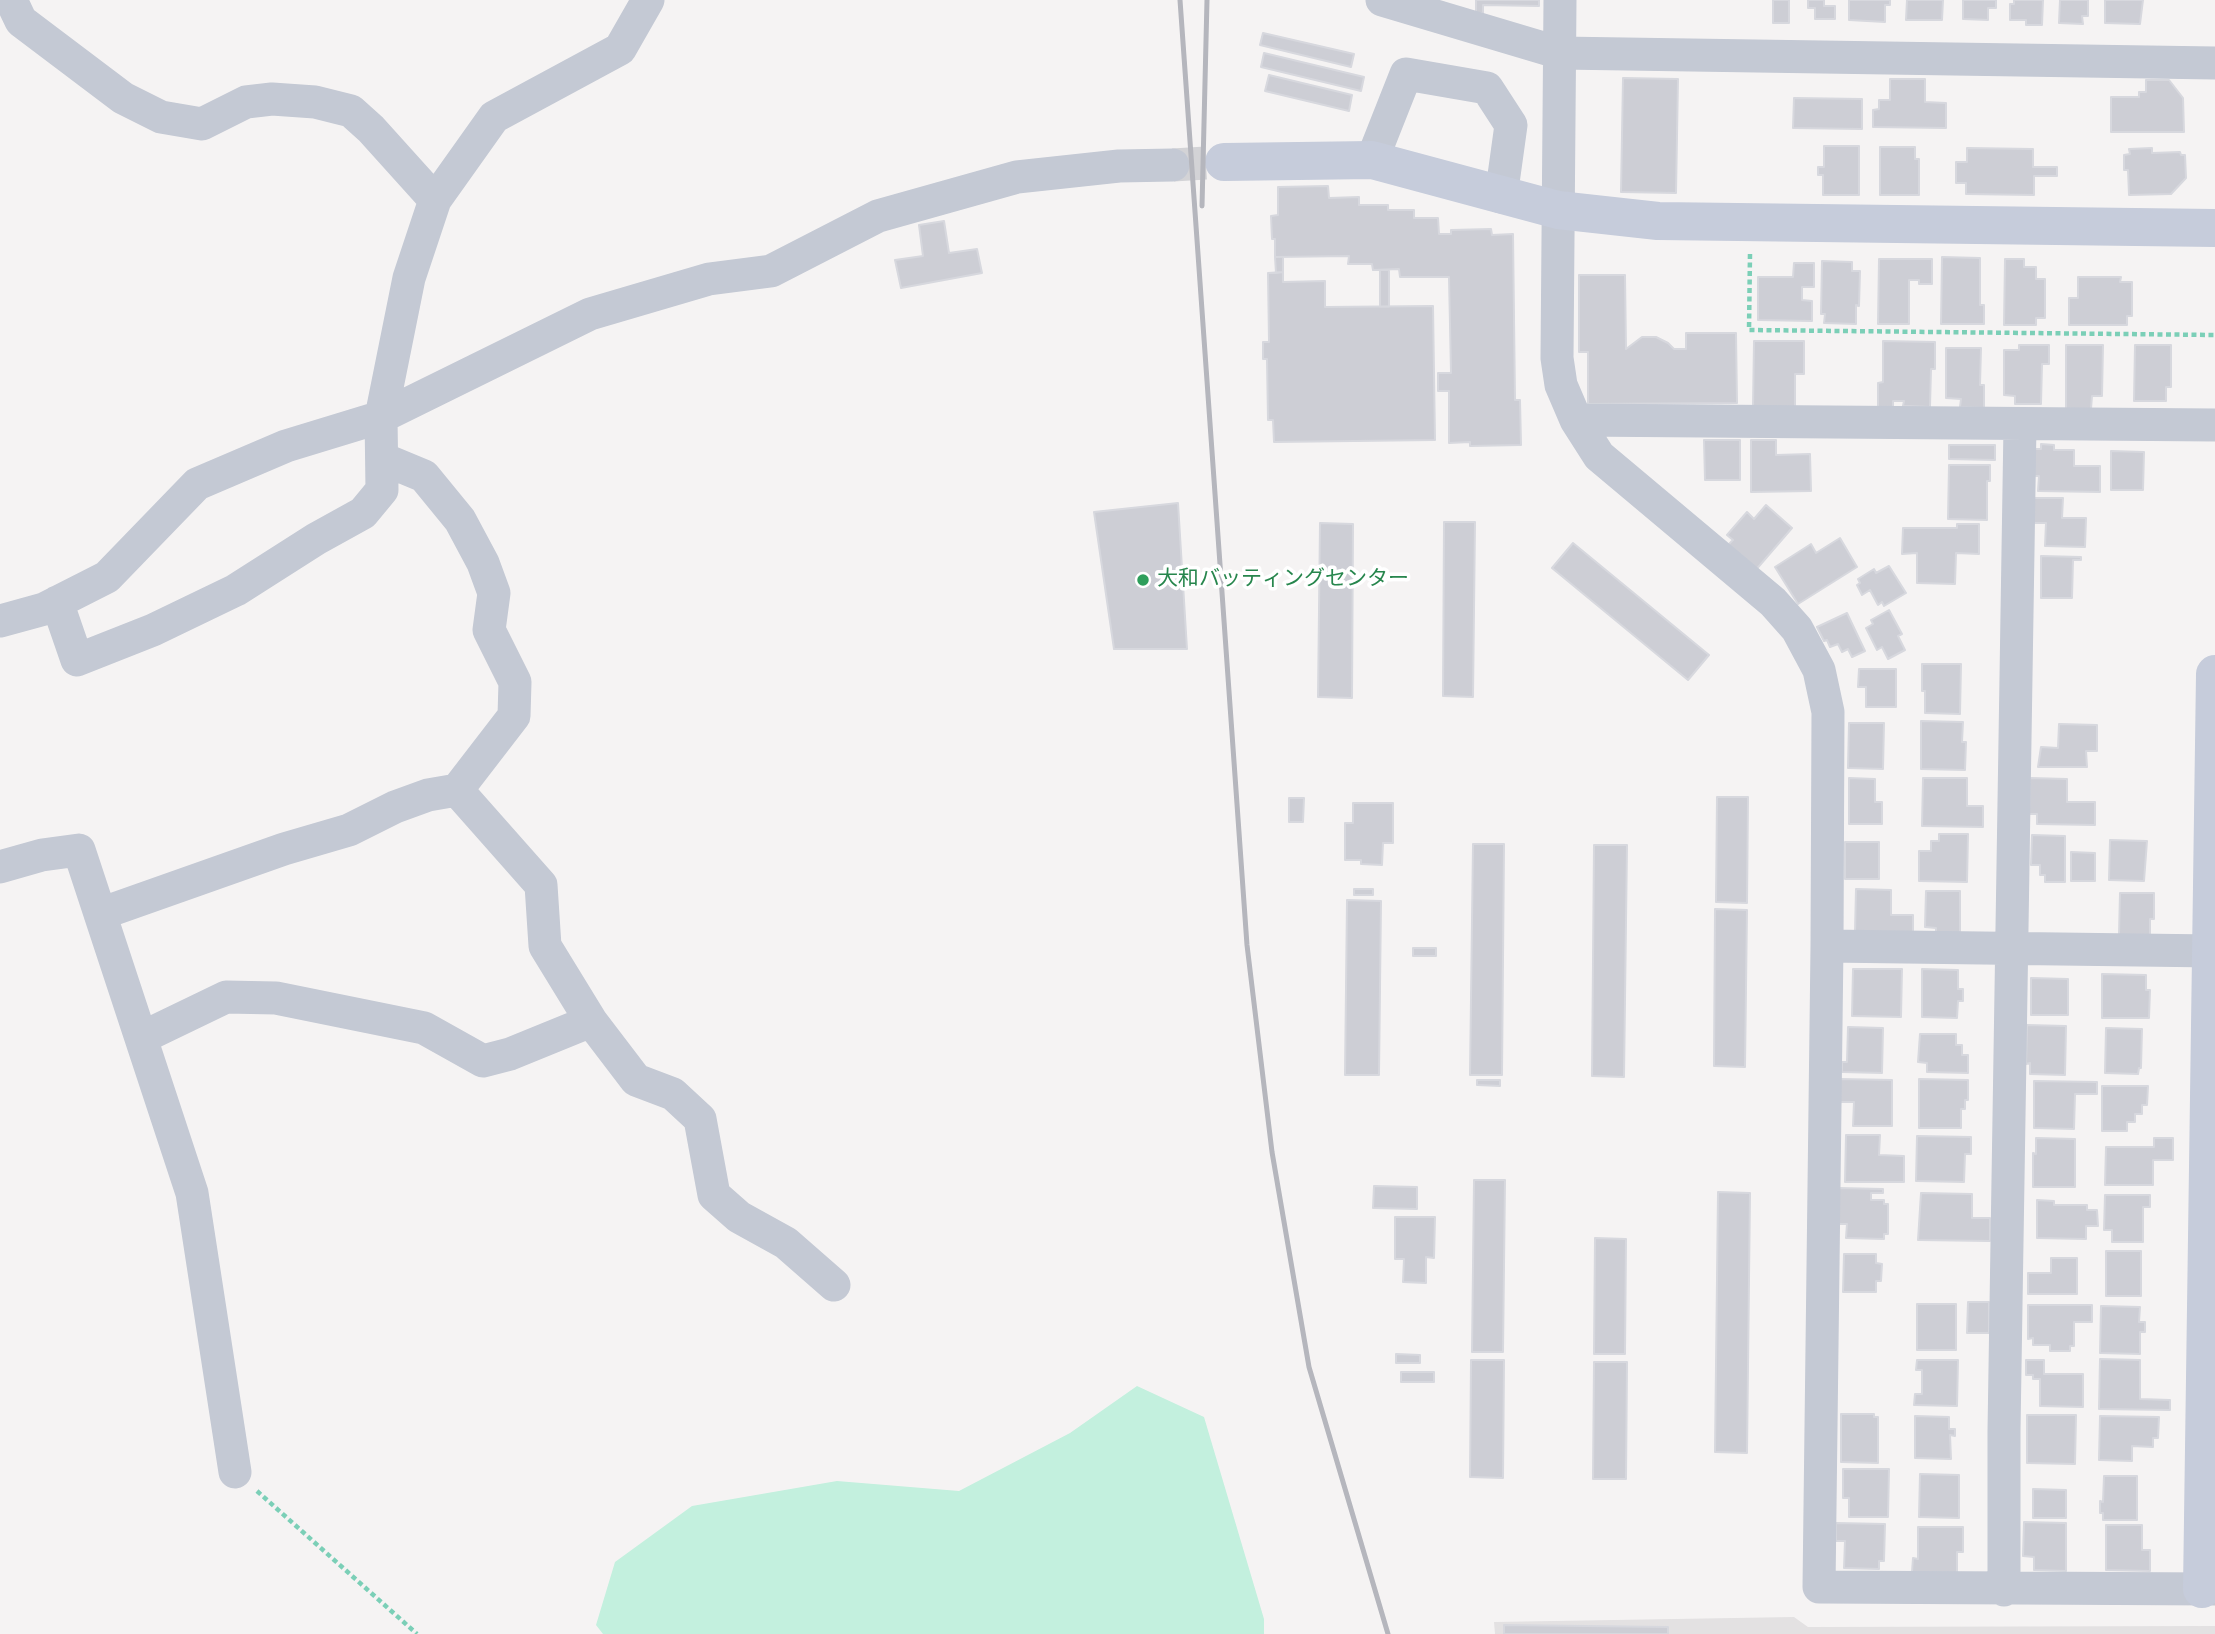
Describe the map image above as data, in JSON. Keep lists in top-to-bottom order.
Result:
{
  "places": ["大和バッティングセンター"]
}
